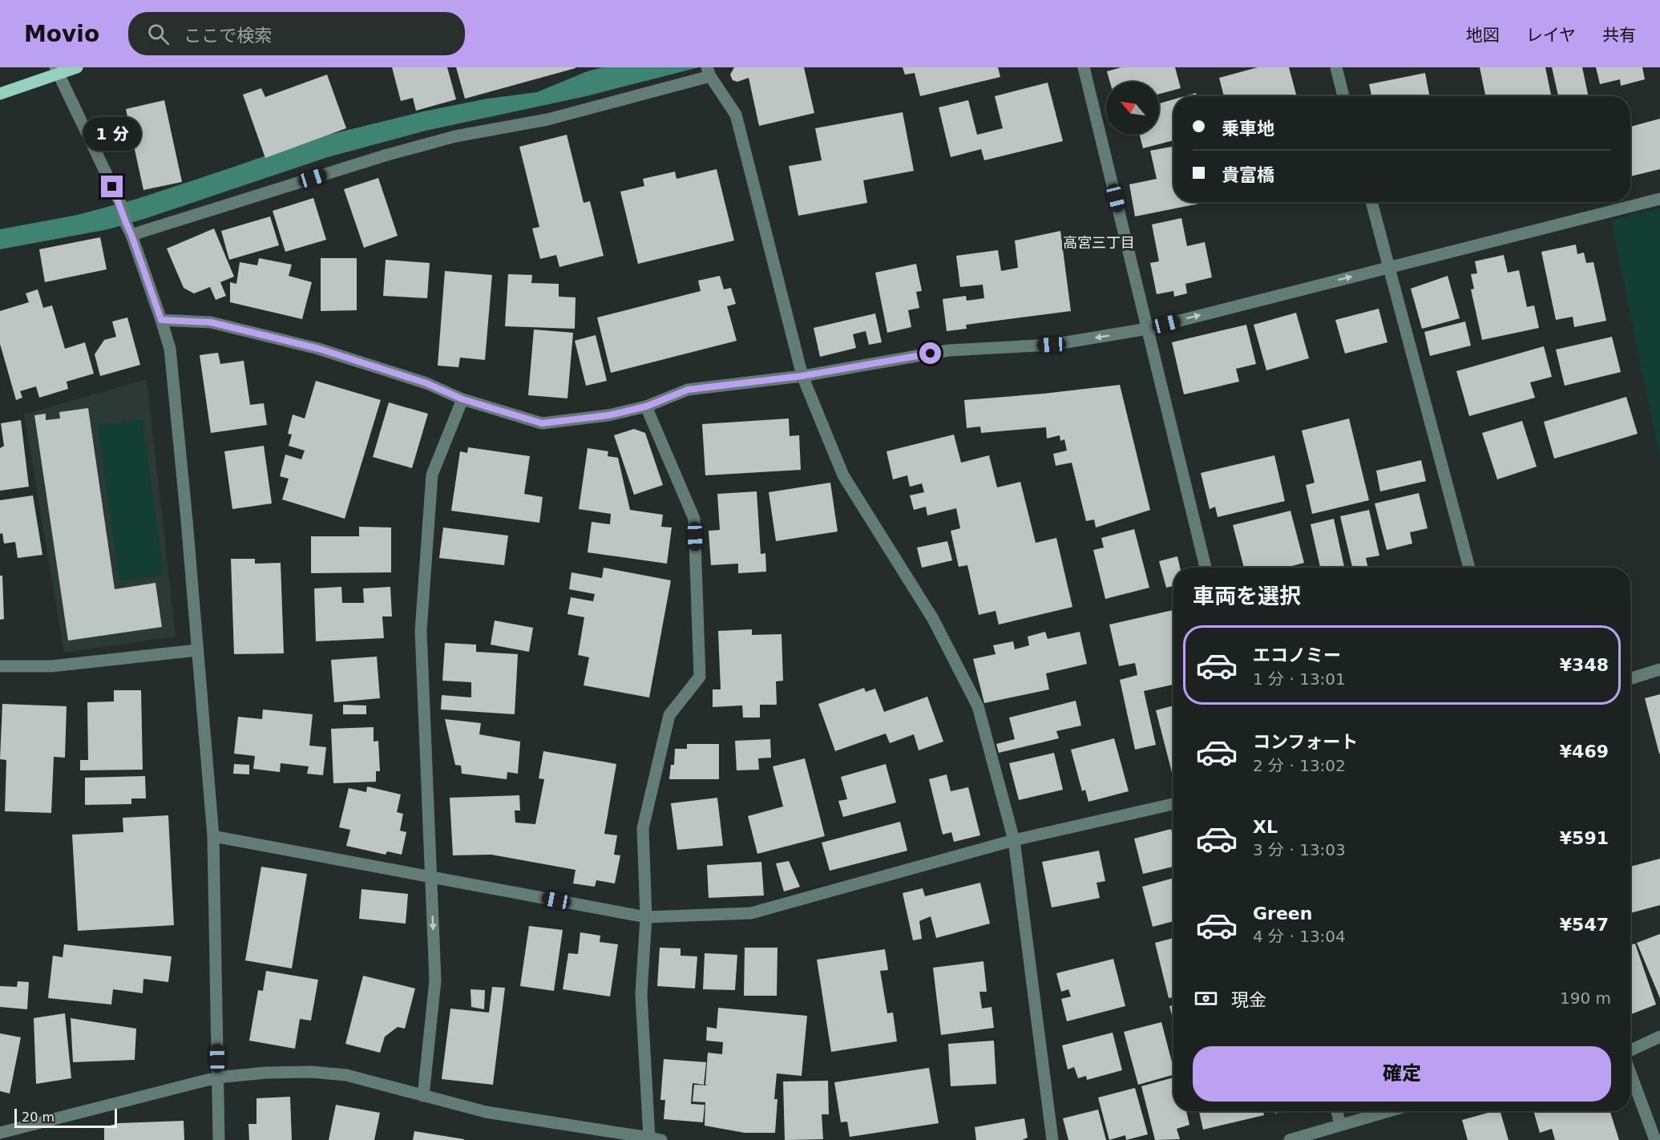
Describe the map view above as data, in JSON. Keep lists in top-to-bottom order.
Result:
{
  "districts": ["高宮三丁目"],
  "scale_bar": "20 m",
  "north": "top left",
  "page": {
    "header": "Movio",
    "search": "ここで検索",
    "nav": ["地図", "レイヤ", "共有"],
    "banner": ["乗車地", "貴富橋"],
    "bubble": "1 分",
    "heading": "車両を選択",
    "list": [
      {
        "name": "エコノミー",
        "note": "1 分 · 13:01",
        "value": "¥348"
      },
      {
        "name": "コンフォート",
        "note": "2 分 · 13:02",
        "value": "¥469"
      },
      {
        "name": "XL",
        "note": "3 分 · 13:03",
        "value": "¥591"
      },
      {
        "name": "Green",
        "note": "4 分 · 13:04",
        "value": "¥547"
      }
    ],
    "pay": ["現金", "190 m"],
    "buttons": "確定",
    "scale": "20 m"
  }
}
